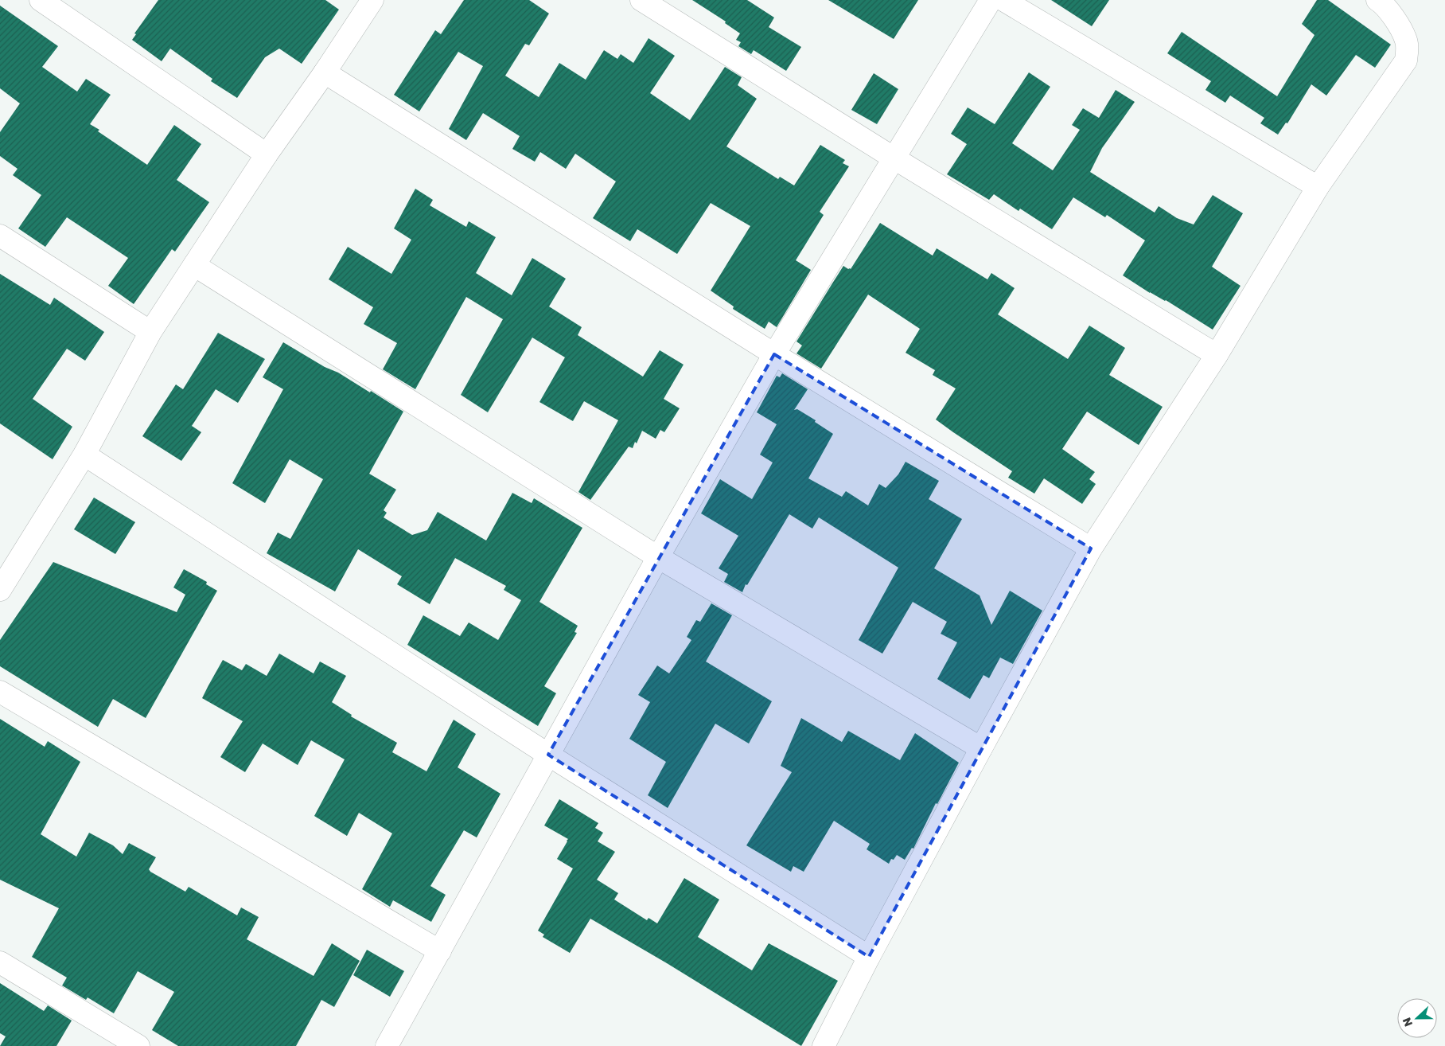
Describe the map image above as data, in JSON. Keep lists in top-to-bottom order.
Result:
{
  "north": "left"
}
